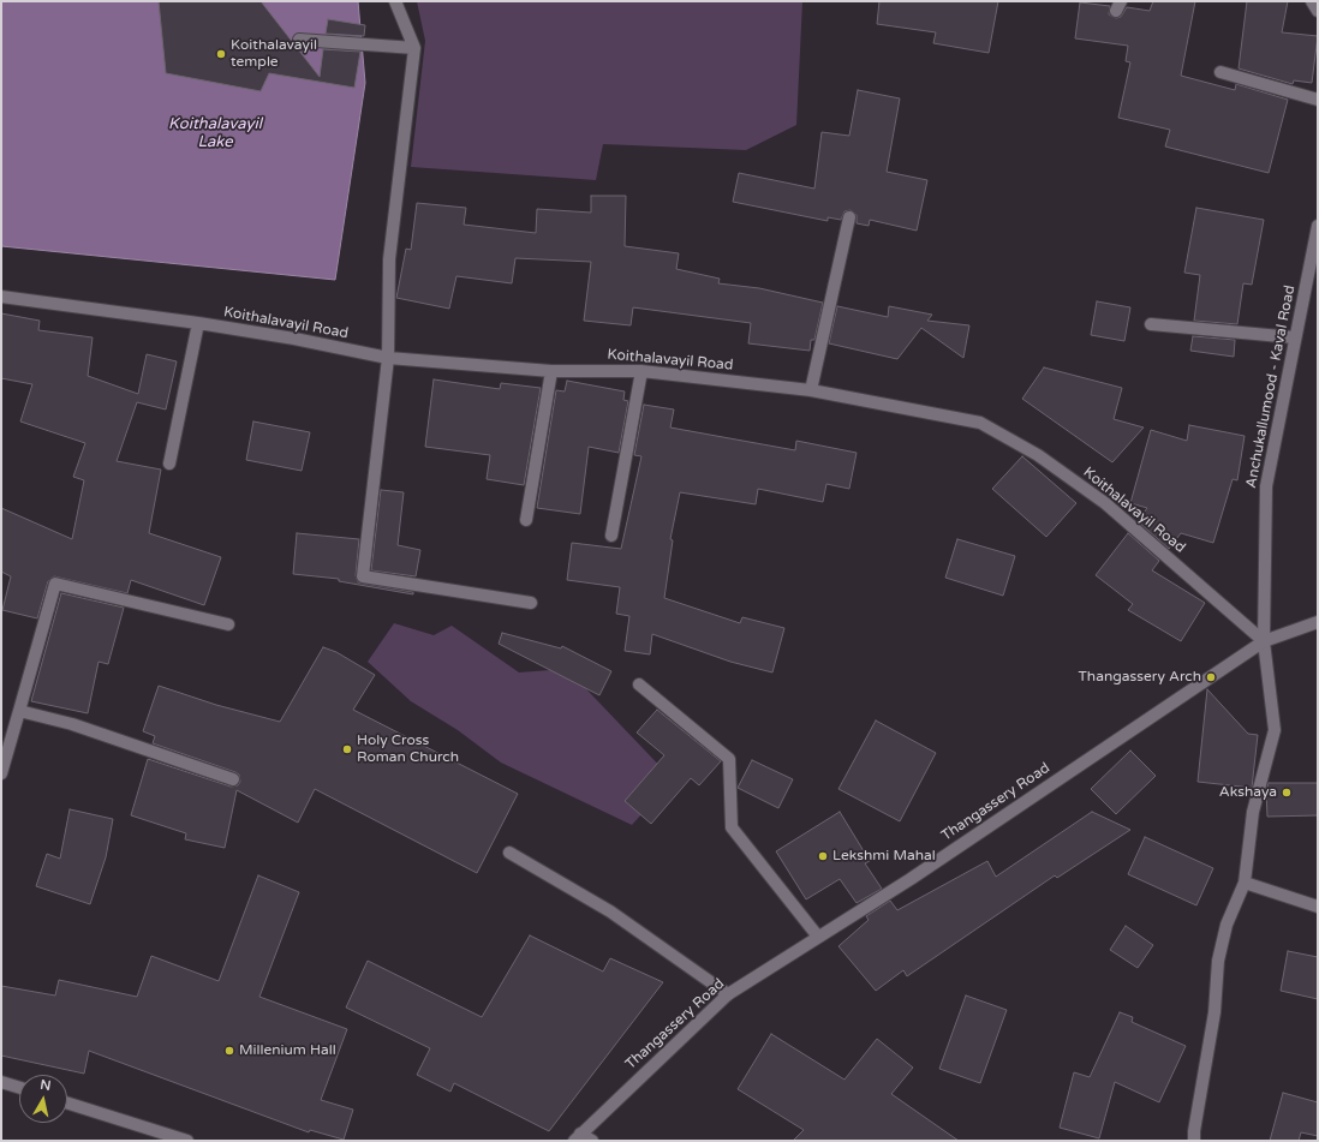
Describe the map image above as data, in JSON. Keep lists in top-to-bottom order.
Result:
{
  "streets": {
    "street": ["Koithalavayil Road", "Anchukallumood - Kaval Road", "Thangassery Road"]
  },
  "crossings": [
    ["Koithalavayil Road", "Anchukallumood - Kaval Road"],
    ["Koithalavayil Road", "Thangassery Road"],
    ["Anchukallumood - Kaval Road", "Thangassery Road"]
  ],
  "water": ["Koithalavayil Lake"],
  "places": [
    "Koithalavayil temple",
    "Thangassery Arch",
    "Holy Cross Roman Church",
    "Akshaya",
    "Lekshmi Mahal",
    "Millenium Hall"
  ],
  "north": "top"
}
